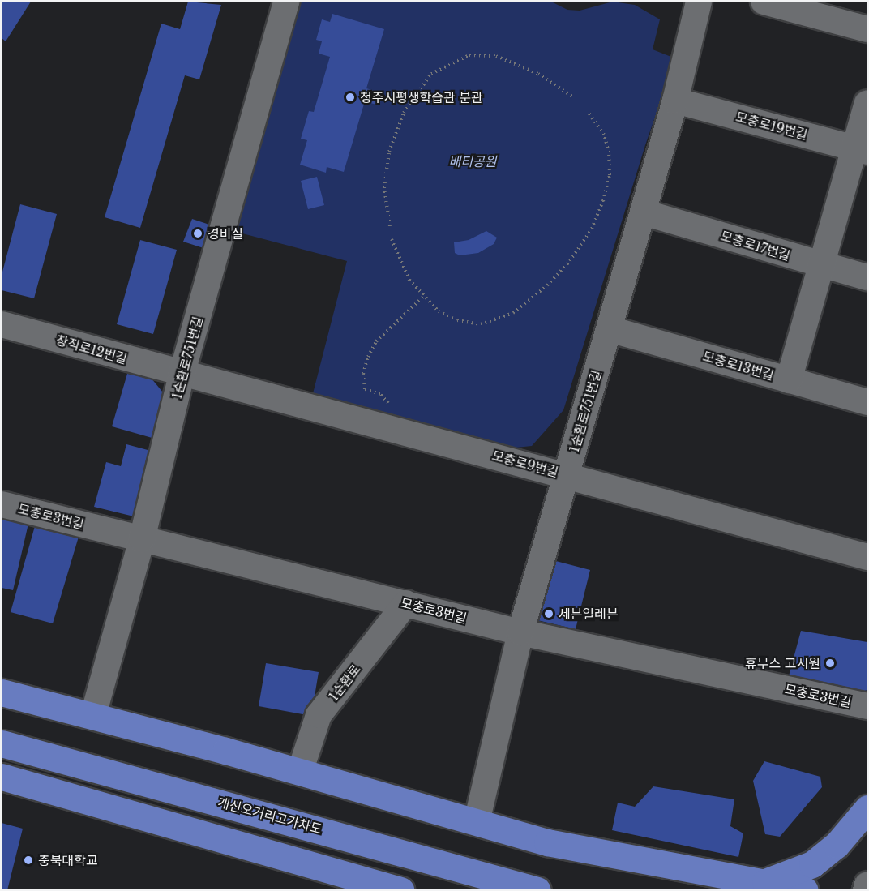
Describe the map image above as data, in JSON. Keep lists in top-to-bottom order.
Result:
{
  "streets": {
    "main road": ["개신오거리고가차도"],
    "street": [
      "모충로19번길",
      "모충로17번길",
      "창직로12번길",
      "1순환로751번길",
      "모충로13번길",
      "모충로9번길",
      "모충로3번길",
      "1순환로"
    ]
  },
  "crossings": [
    ["모충로19번길", "1순환로751번길"],
    ["모충로17번길", "1순환로751번길"],
    ["창직로12번길", "1순환로751번길"],
    ["창직로12번길", "모충로9번길"],
    ["1순환로751번길", "모충로13번길"],
    ["1순환로751번길", "모충로9번길"],
    ["1순환로751번길", "모충로3번길"],
    ["모충로3번길", "1순환로"]
  ],
  "parks": ["배티공원"],
  "places": [
    "청주시평생학습관 분관",
    "경비실",
    "세븐일레븐",
    "휴무스 고시원",
    "충북대학교"
  ]
}
